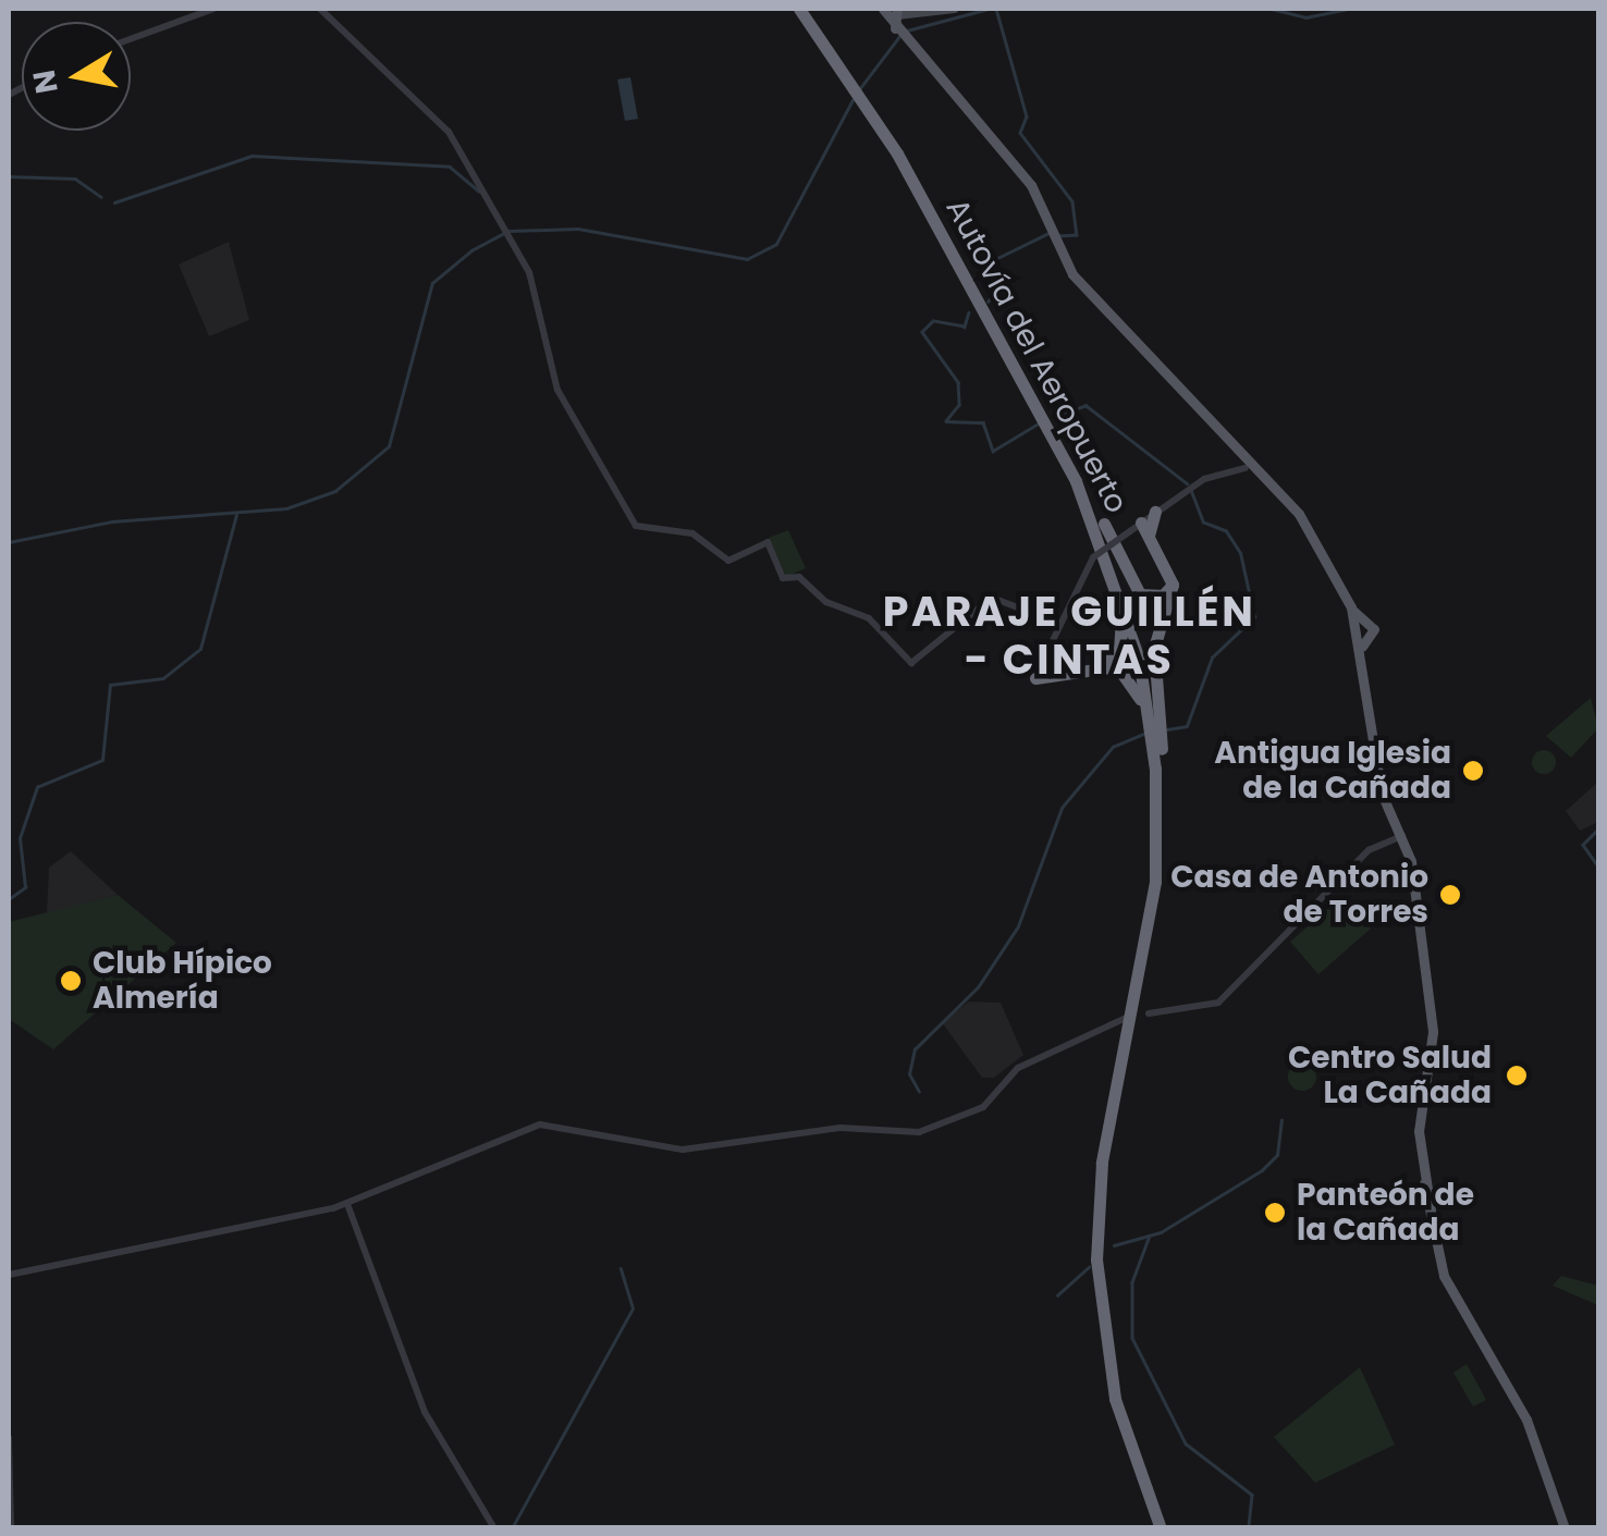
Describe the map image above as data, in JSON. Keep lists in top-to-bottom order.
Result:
{
  "streets": {
    "highway": ["Autovía del Aeropuerto"]
  },
  "districts": ["PARAJE GUILLÉN - CINTAS"],
  "places": [
    "Antigua Iglesia de la Cañada",
    "Casa de Antonio de Torres",
    "Club Hípico Almería",
    "Centro Salud La Cañada",
    "Panteón de la Cañada"
  ],
  "north": "left"
}
